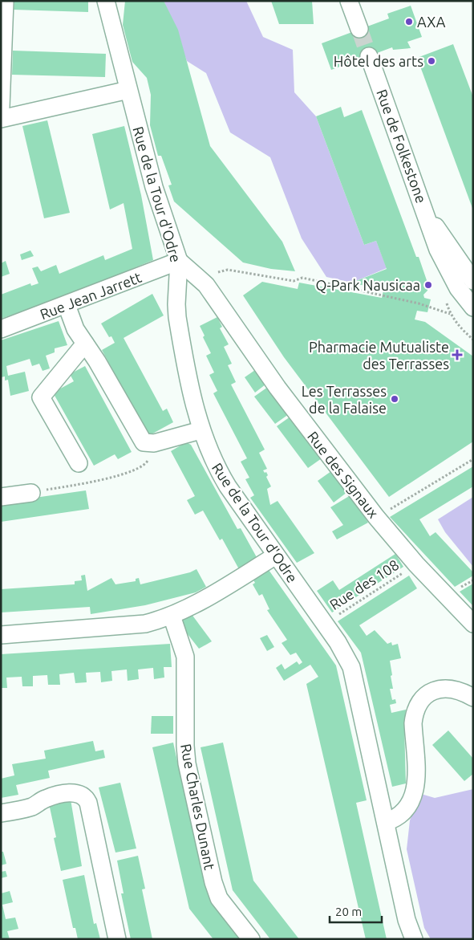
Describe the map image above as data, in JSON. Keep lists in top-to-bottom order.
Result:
{
  "streets": {
    "street": [
      "Rue de Folkestone",
      "Rue de la Tour d'Odre",
      "Rue Jean Jarrett",
      "Rue des Signaux",
      "Rue Charles Dunant"
    ],
    "path": ["Rue des 108"]
  },
  "crossings": [
    ["Rue de la Tour d'Odre", "Rue Jean Jarrett"],
    ["Rue de la Tour d'Odre", "Rue des Signaux"],
    ["Rue de la Tour d'Odre", "Rue des 108"],
    ["Rue Jean Jarrett", "Rue des Signaux"],
    ["Rue des Signaux", "Rue des 108"]
  ],
  "places": {
    "other": [
      "AXA",
      "Hôtel des arts",
      "Q-Park Nausicaa",
      "Les Terrasses de la Falaise"
    ],
    "health": ["Pharmacie Mutualiste des Terrasses"]
  },
  "scale_bar": "20 m"
}
